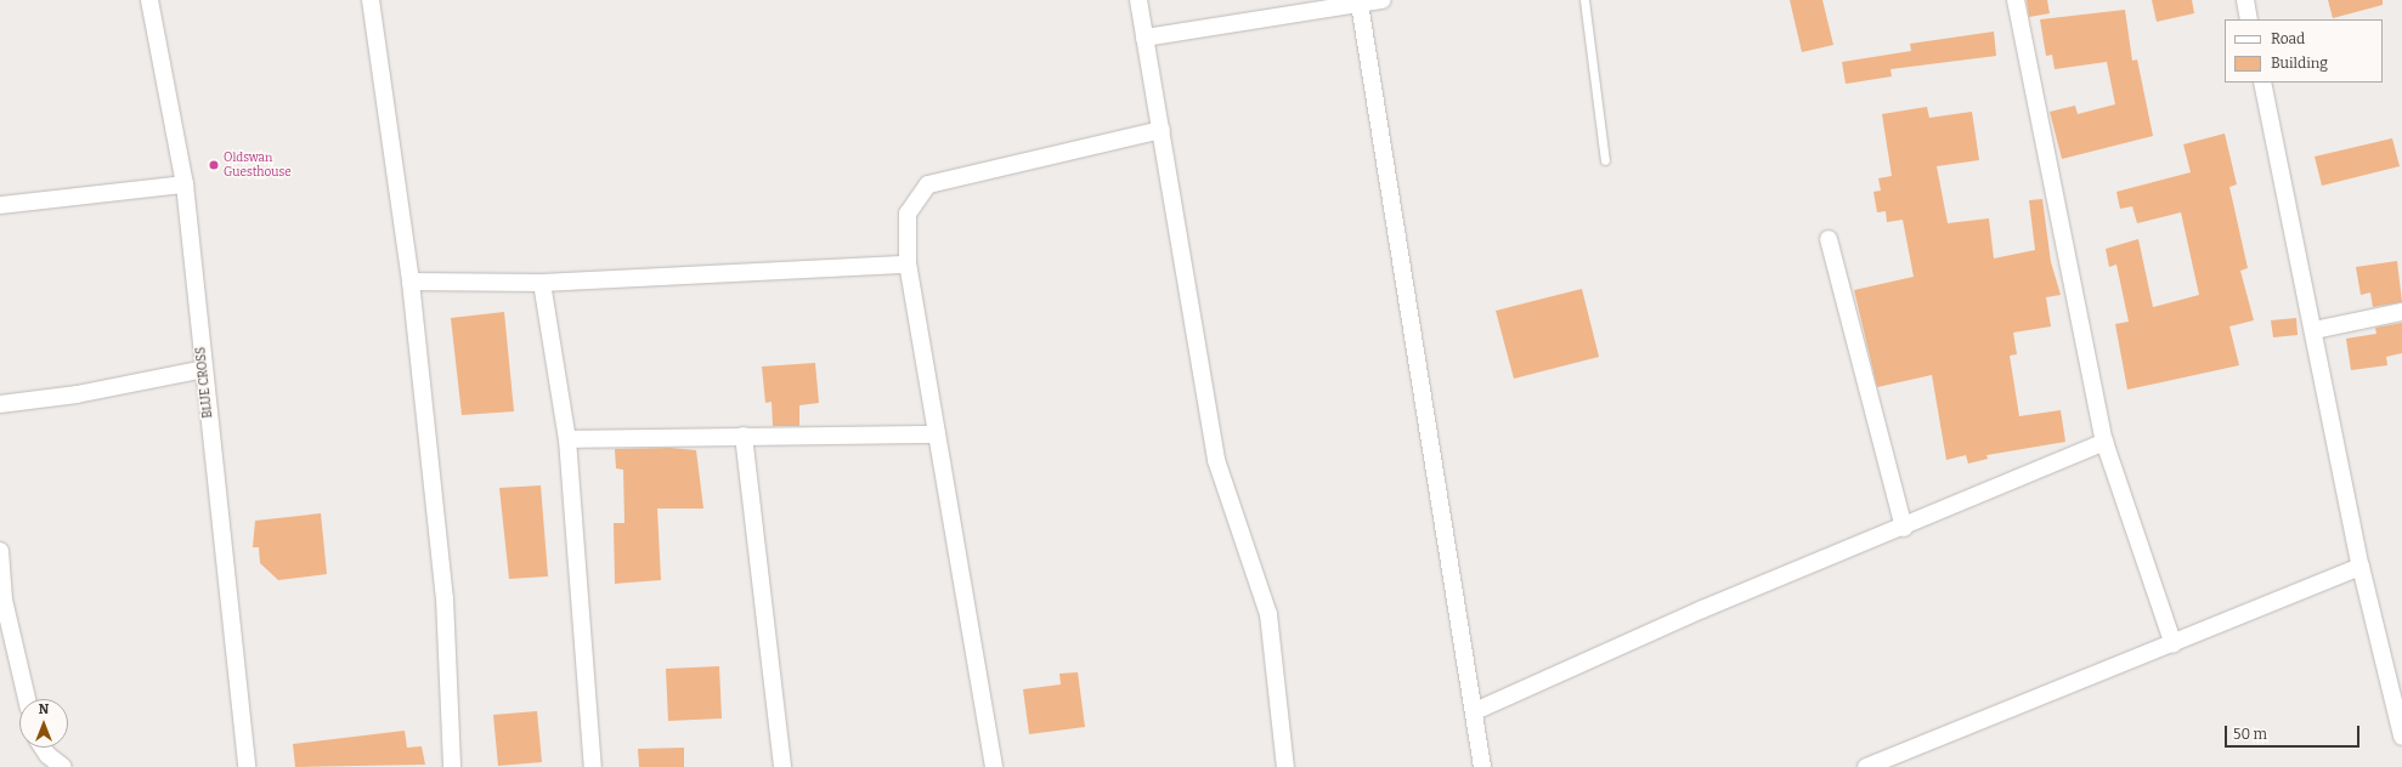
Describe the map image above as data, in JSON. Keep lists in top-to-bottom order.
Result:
{
  "streets": {
    "street": ["BLUE CROSS"]
  },
  "places": ["Oldswan Guesthouse"],
  "legend": ["Road", "Building"],
  "scale_bar": "50 m",
  "north": "top"
}
